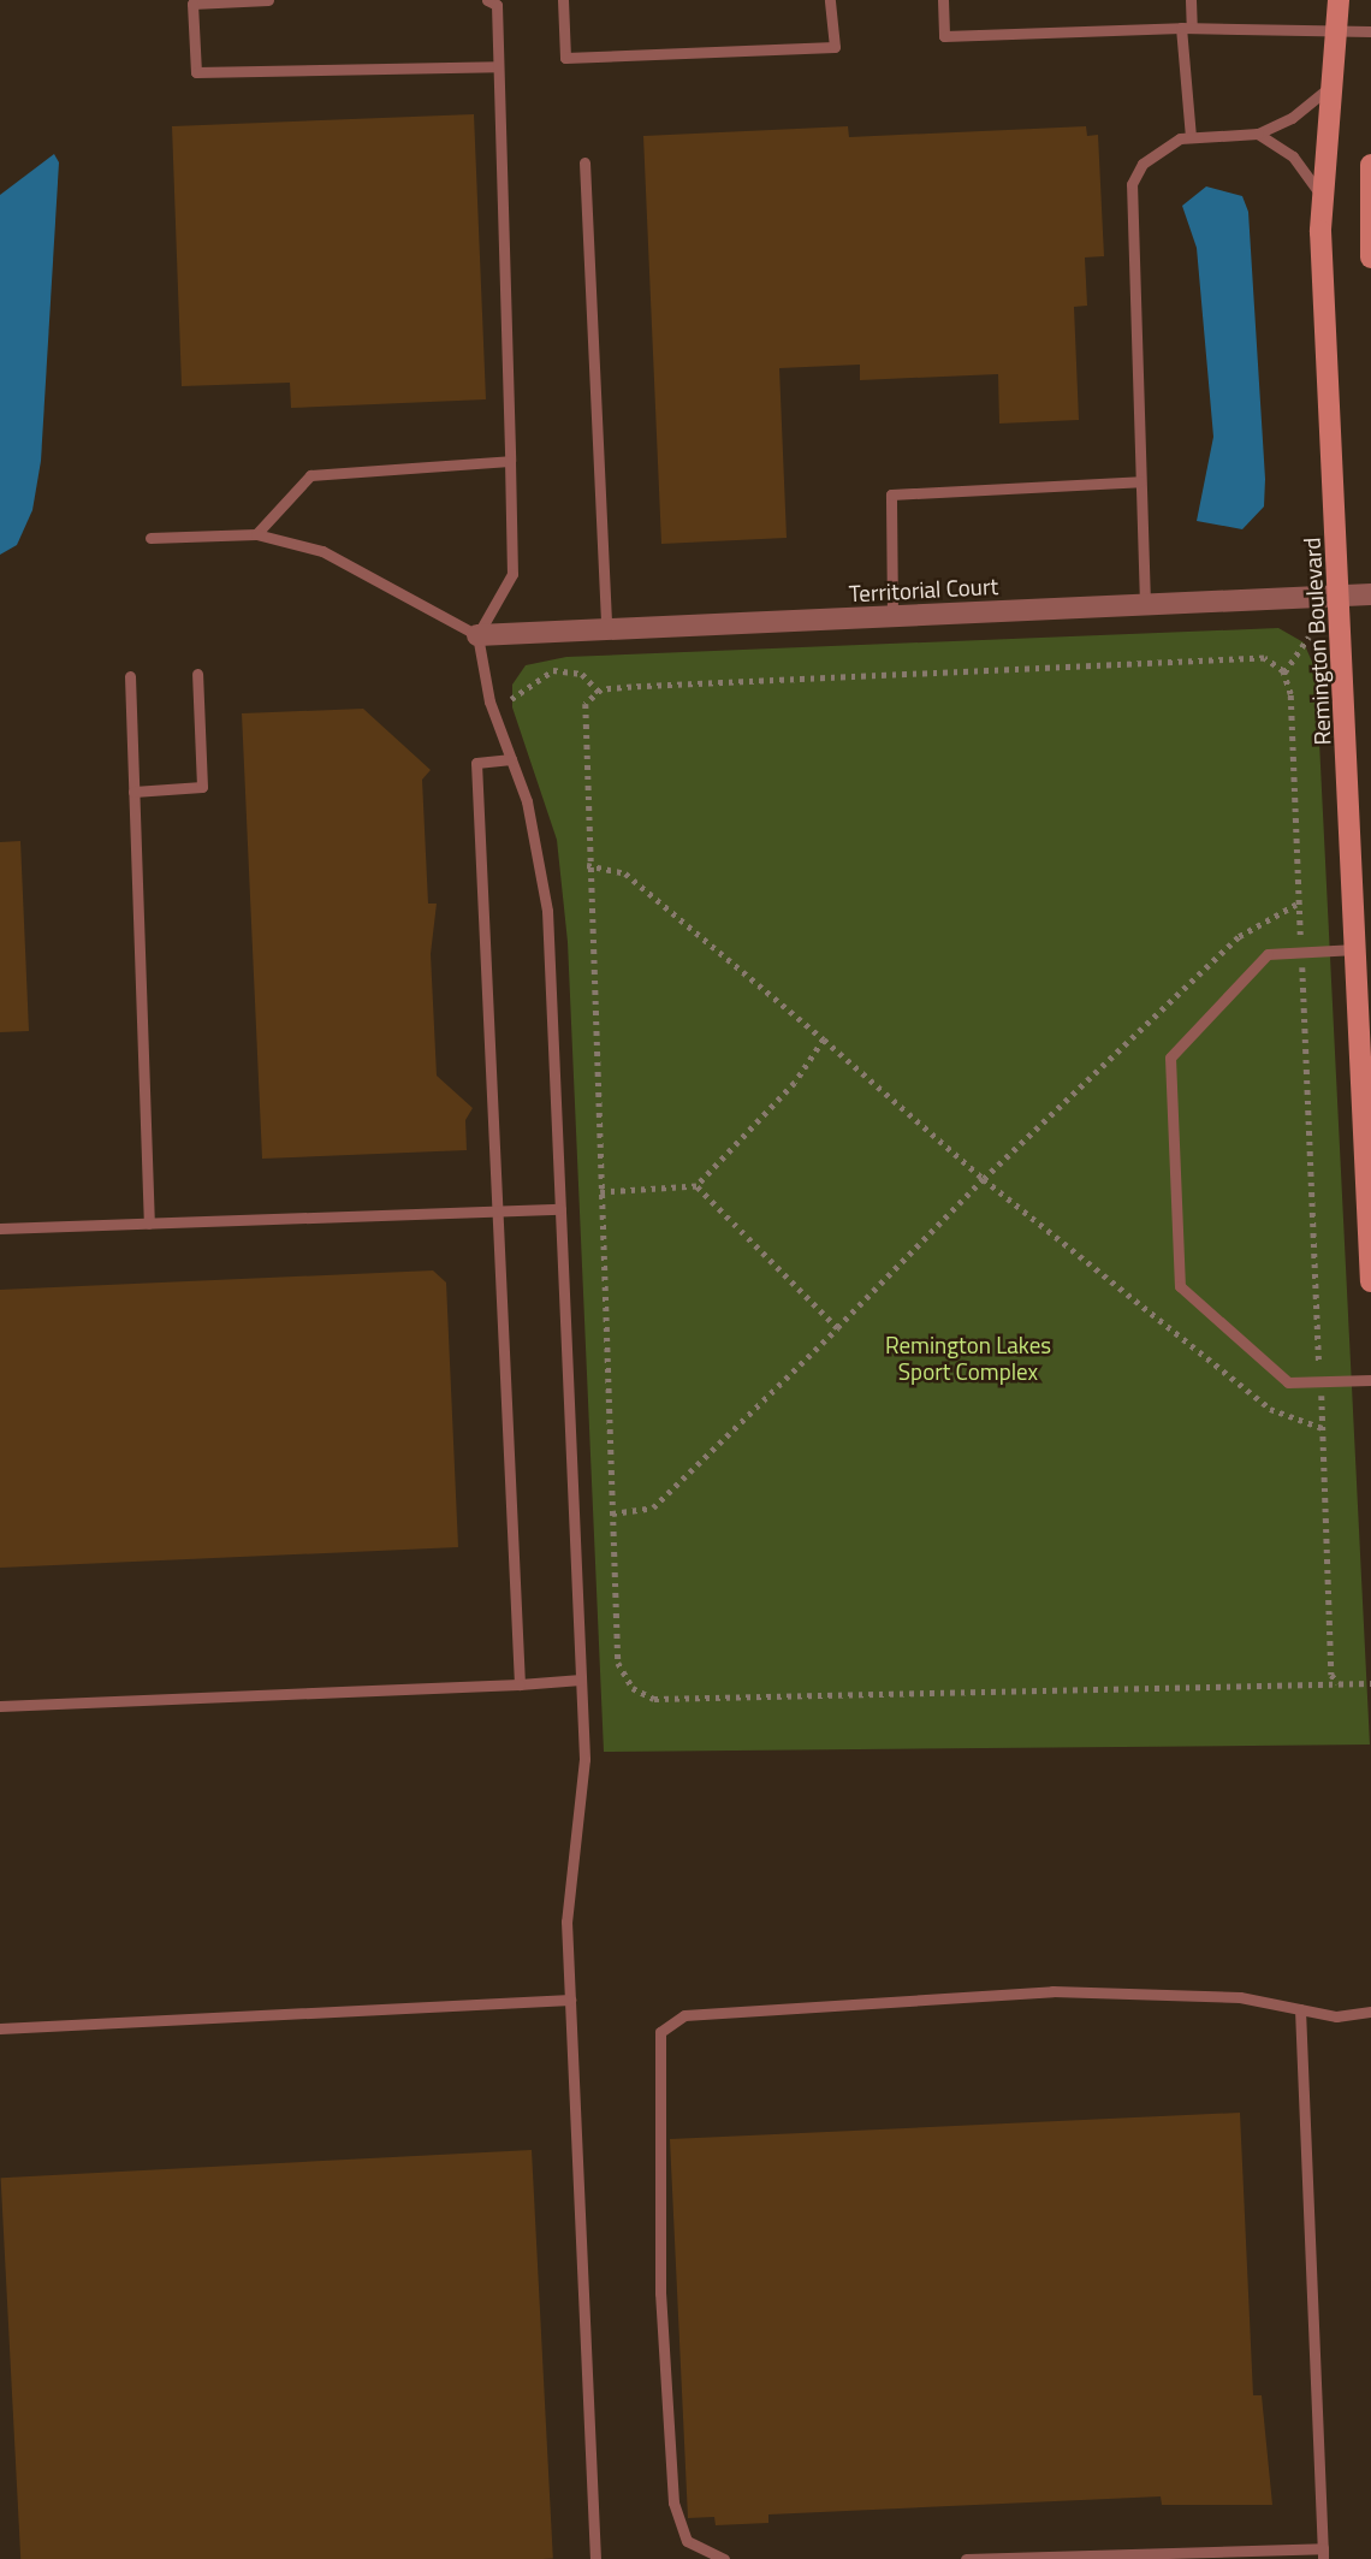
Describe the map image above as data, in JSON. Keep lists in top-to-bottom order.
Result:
{
  "streets": {
    "street": ["Territorial Court", "Remington Boulevard"]
  },
  "crossings": [
    ["Territorial Court", "Remington Boulevard"]
  ],
  "parks": ["Remington Lakes Sport Complex"]
}
